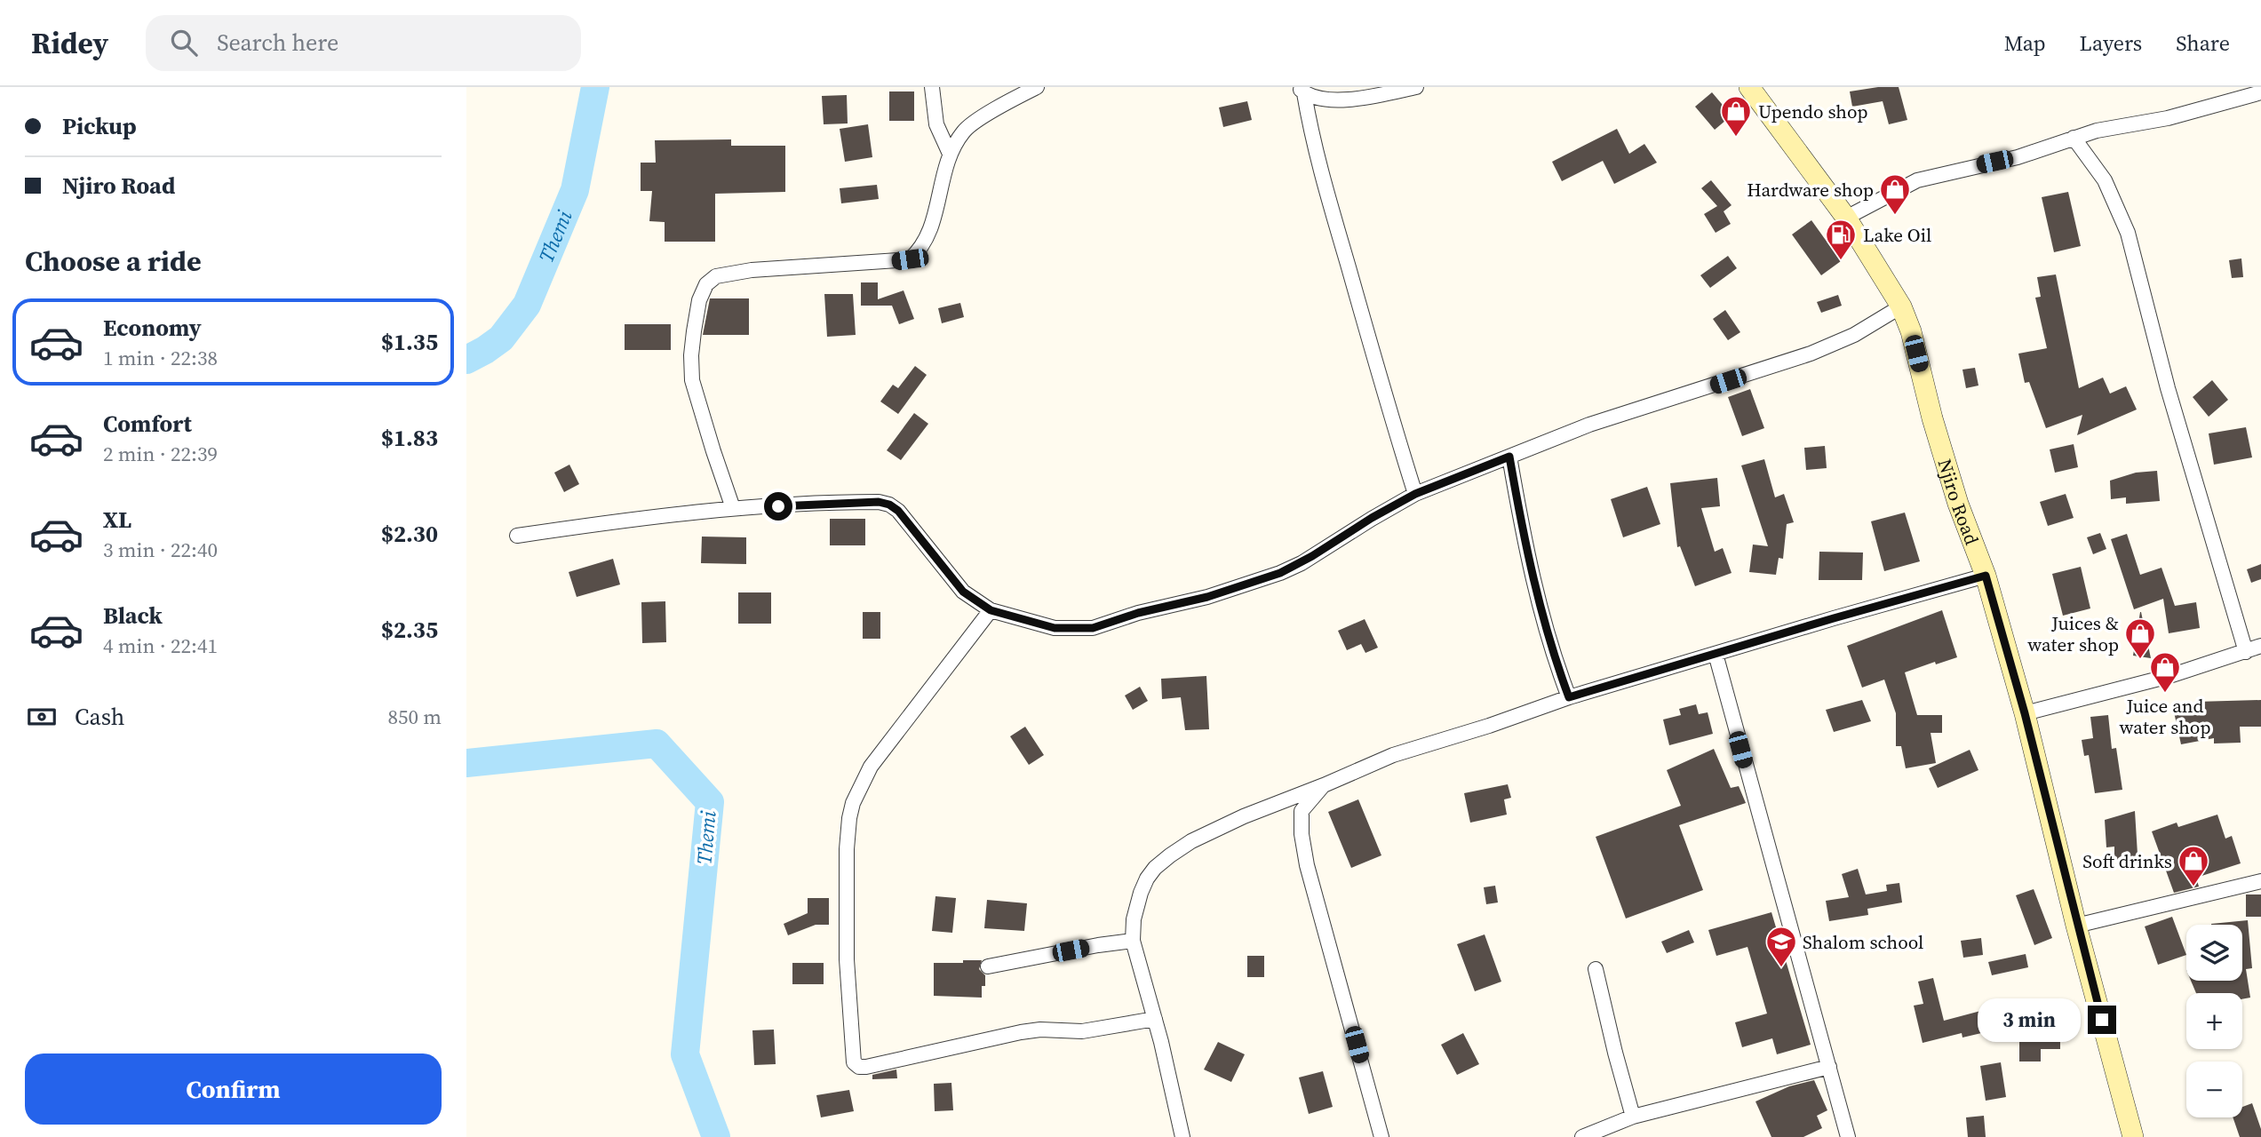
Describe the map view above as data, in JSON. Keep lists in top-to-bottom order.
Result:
{
  "streets": {
    "street": ["Njiro Road"]
  },
  "water": ["Themi"],
  "places": {
    "shop": [
      "Upendo shop",
      "Hardware shop",
      "Juices & water shop",
      "Juice and water shop",
      "Soft drinks"
    ],
    "fuel station": ["Lake Oil"],
    "school or university": ["Shalom school"]
  },
  "page": {
    "header": "Ridey",
    "search": "Search here",
    "nav": ["Map", "Layers", "Share"],
    "banner": ["Pickup", "Njiro Road"],
    "heading": "Choose a ride",
    "list": [
      {
        "name": "Economy",
        "note": "1 min · 22:38",
        "value": "$1.35"
      },
      {
        "name": "Comfort",
        "note": "2 min · 22:39",
        "value": "$1.83"
      },
      {
        "name": "XL",
        "note": "3 min · 22:40",
        "value": "$2.30"
      },
      {
        "name": "Black",
        "note": "4 min · 22:41",
        "value": "$2.35"
      }
    ],
    "pay": ["Cash", "850 m"],
    "map_buttons": ["+", "−"],
    "bubble": "3 min",
    "buttons": "Confirm"
  }
}
